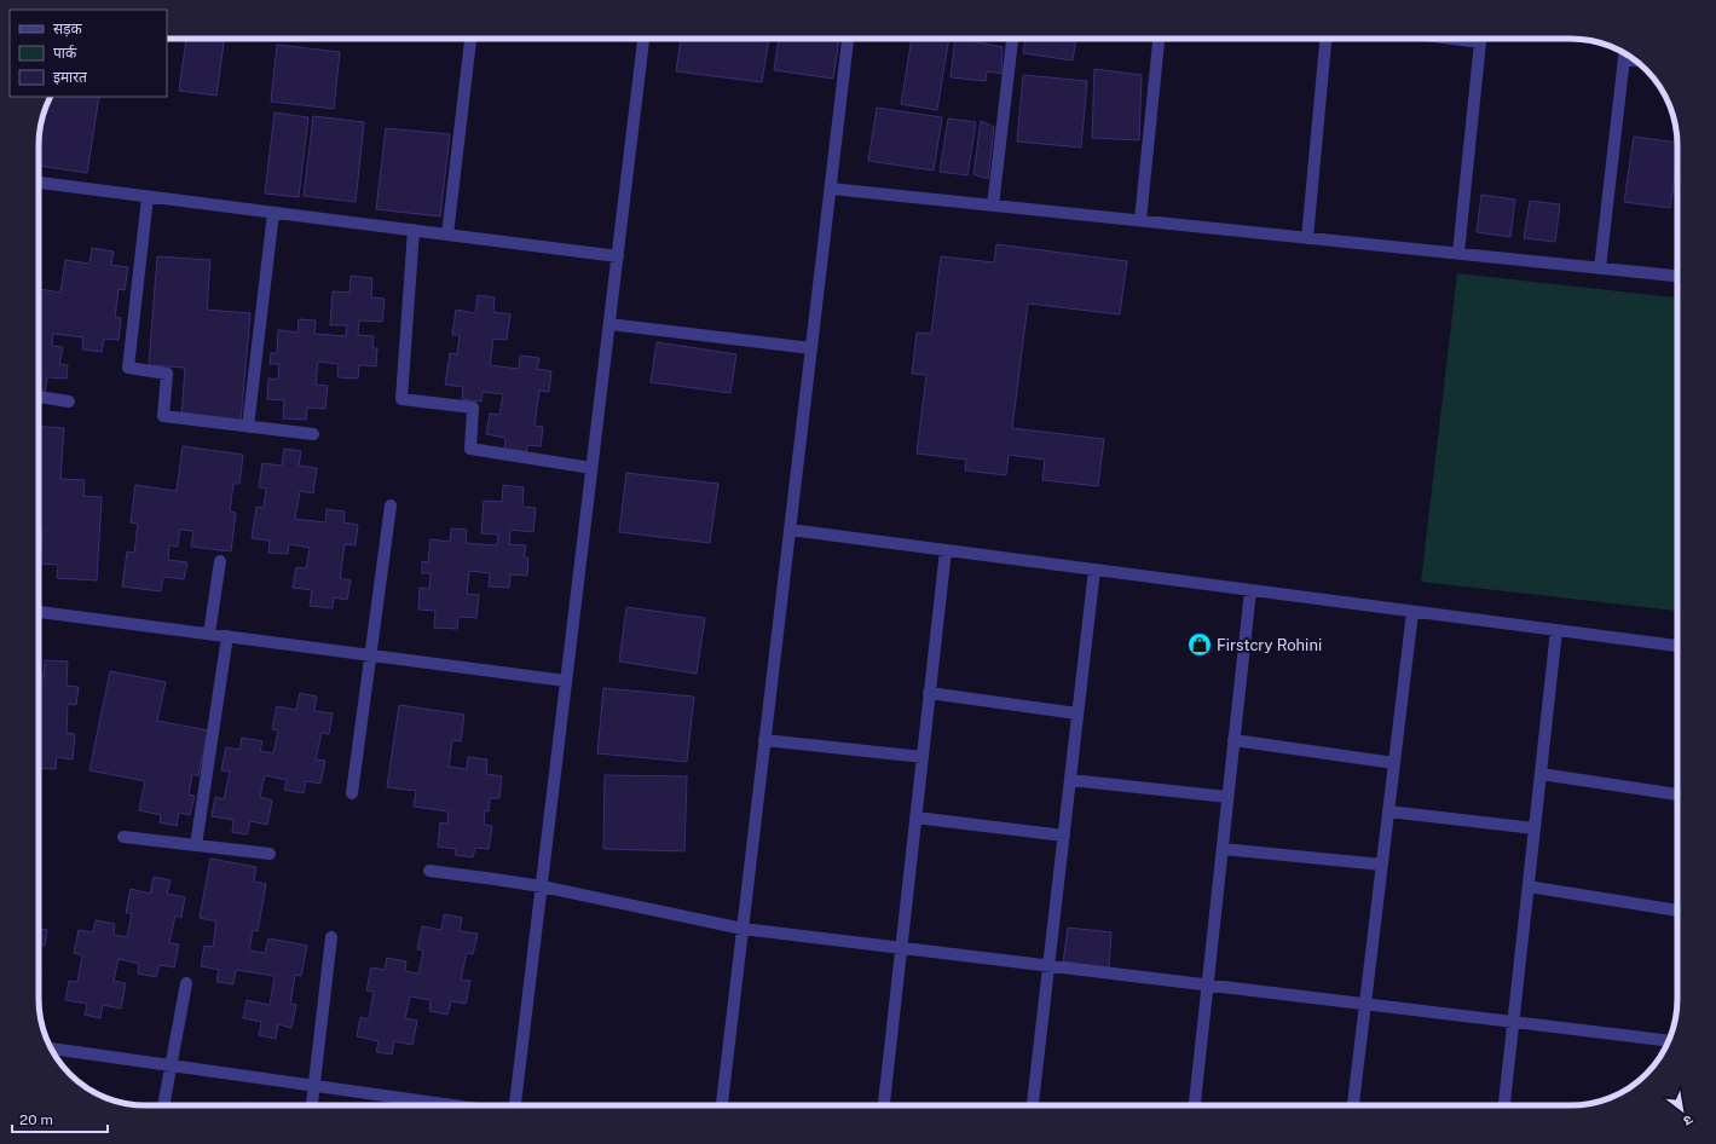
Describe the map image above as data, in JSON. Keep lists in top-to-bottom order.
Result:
{
  "places": {
    "shop": ["Firstcry Rohini"]
  },
  "legend": ["सड़क", "पार्क", "इमारत"],
  "scale_bar": "20 m",
  "north": "bottom right"
}
